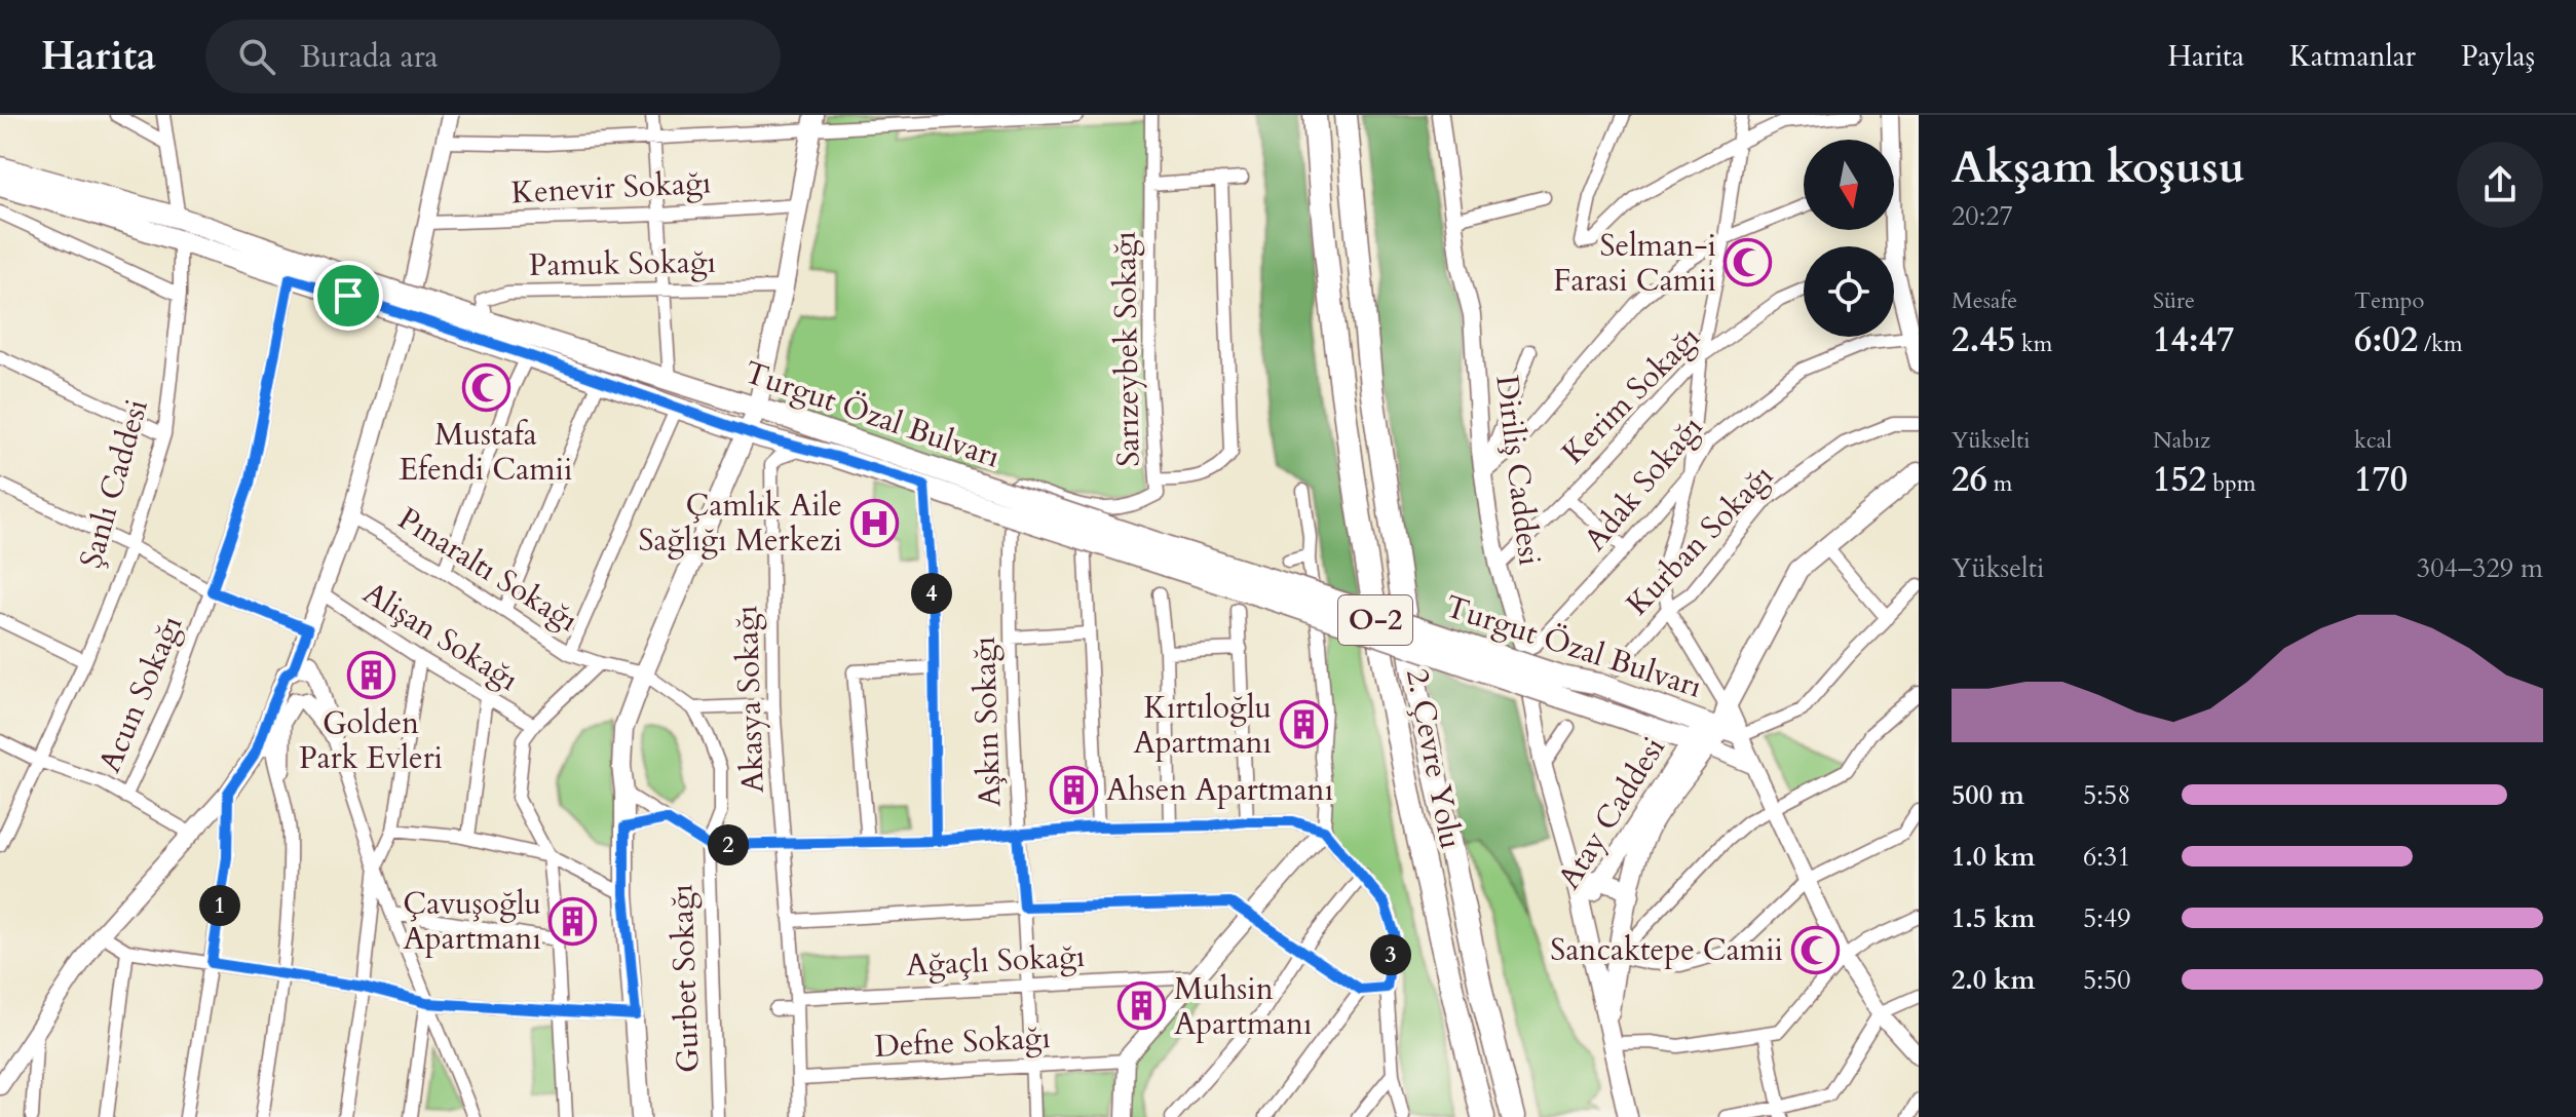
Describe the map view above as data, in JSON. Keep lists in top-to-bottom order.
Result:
{
  "streets": {
    "highway": ["O-2", "2. Çevre Yolu"],
    "main road": ["Turgut Özal Bulvarı", "Atay Caddesi"],
    "street": [
      "Kenevir Sokağı",
      "Pamuk Sokağı",
      "Sarızeybek Sokağı",
      "Kerim Sokağı",
      "Diriliş Caddesi",
      "Şanlı Caddesi",
      "Adak Sokağı",
      "Kurban Sokağı",
      "Pınaraltı Sokağı",
      "Alişan Sokağı",
      "Acun Sokağı",
      "Akasya Sokağı",
      "Aşkın Sokağı",
      "Ağaçlı Sokağı",
      "Gurbet Sokağı",
      "Defne Sokağı"
    ]
  },
  "crossings": [
    ["Pamuk Sokağı", "Turgut Özal Bulvarı"],
    ["Sarızeybek Sokağı", "Aşkın Sokağı"],
    ["Kerim Sokağı", "Diriliş Caddesi"],
    ["Turgut Özal Bulvarı", "Şanlı Caddesi"],
    ["Turgut Özal Bulvarı", "Acun Sokağı"],
    ["Turgut Özal Bulvarı", "Akasya Sokağı"],
    ["Turgut Özal Bulvarı", "Atay Caddesi"],
    ["Diriliş Caddesi", "Adak Sokağı"],
    ["Pınaraltı Sokağı", "Gurbet Sokağı"],
    ["Akasya Sokağı", "Ağaçlı Sokağı"],
    ["Akasya Sokağı", "Defne Sokağı"],
    ["Aşkın Sokağı", "Ağaçlı Sokağı"],
    ["Aşkın Sokağı", "Defne Sokağı"]
  ],
  "places": {
    "mosque": ["Selman-i Farasi Camii", "Mustafa Efendi Camii", "Sancaktepe Camii"],
    "hospital": ["Çamlık Aile Sağlığı Merkezi"],
    "building": [
      "Golden Park Evleri",
      "Kırtıloğlu Apartmanı",
      "Ahsen Apartmanı",
      "Çavuşoğlu Apartmanı",
      "Muhsin Apartmanı"
    ]
  },
  "north": "bottom",
  "page": {
    "header": "Harita",
    "search": "Burada ara",
    "nav": ["Harita", "Katmanlar", "Paylaş"],
    "heading": ["Akşam koşusu", "20:27"],
    "stats": [
      ["Mesafe", "2.45 km"],
      ["Süre", "14:47"],
      ["Tempo", "6:02 /km"],
      ["Yükselti", "26 m"],
      ["Nabız", "152 bpm"],
      ["kcal", "170"]
    ],
    "chart": ["Yükselti", "304–329 m"],
    "pins": [
      "4",
      "2",
      "1",
      "3"
    ],
    "list": [
      {
        "name": "500 m",
        "note": "5:58"
      },
      {
        "name": "1.0 km",
        "note": "6:31"
      },
      {
        "name": "1.5 km",
        "note": "5:49"
      },
      {
        "name": "2.0 km",
        "note": "5:50"
      }
    ]
  }
}
